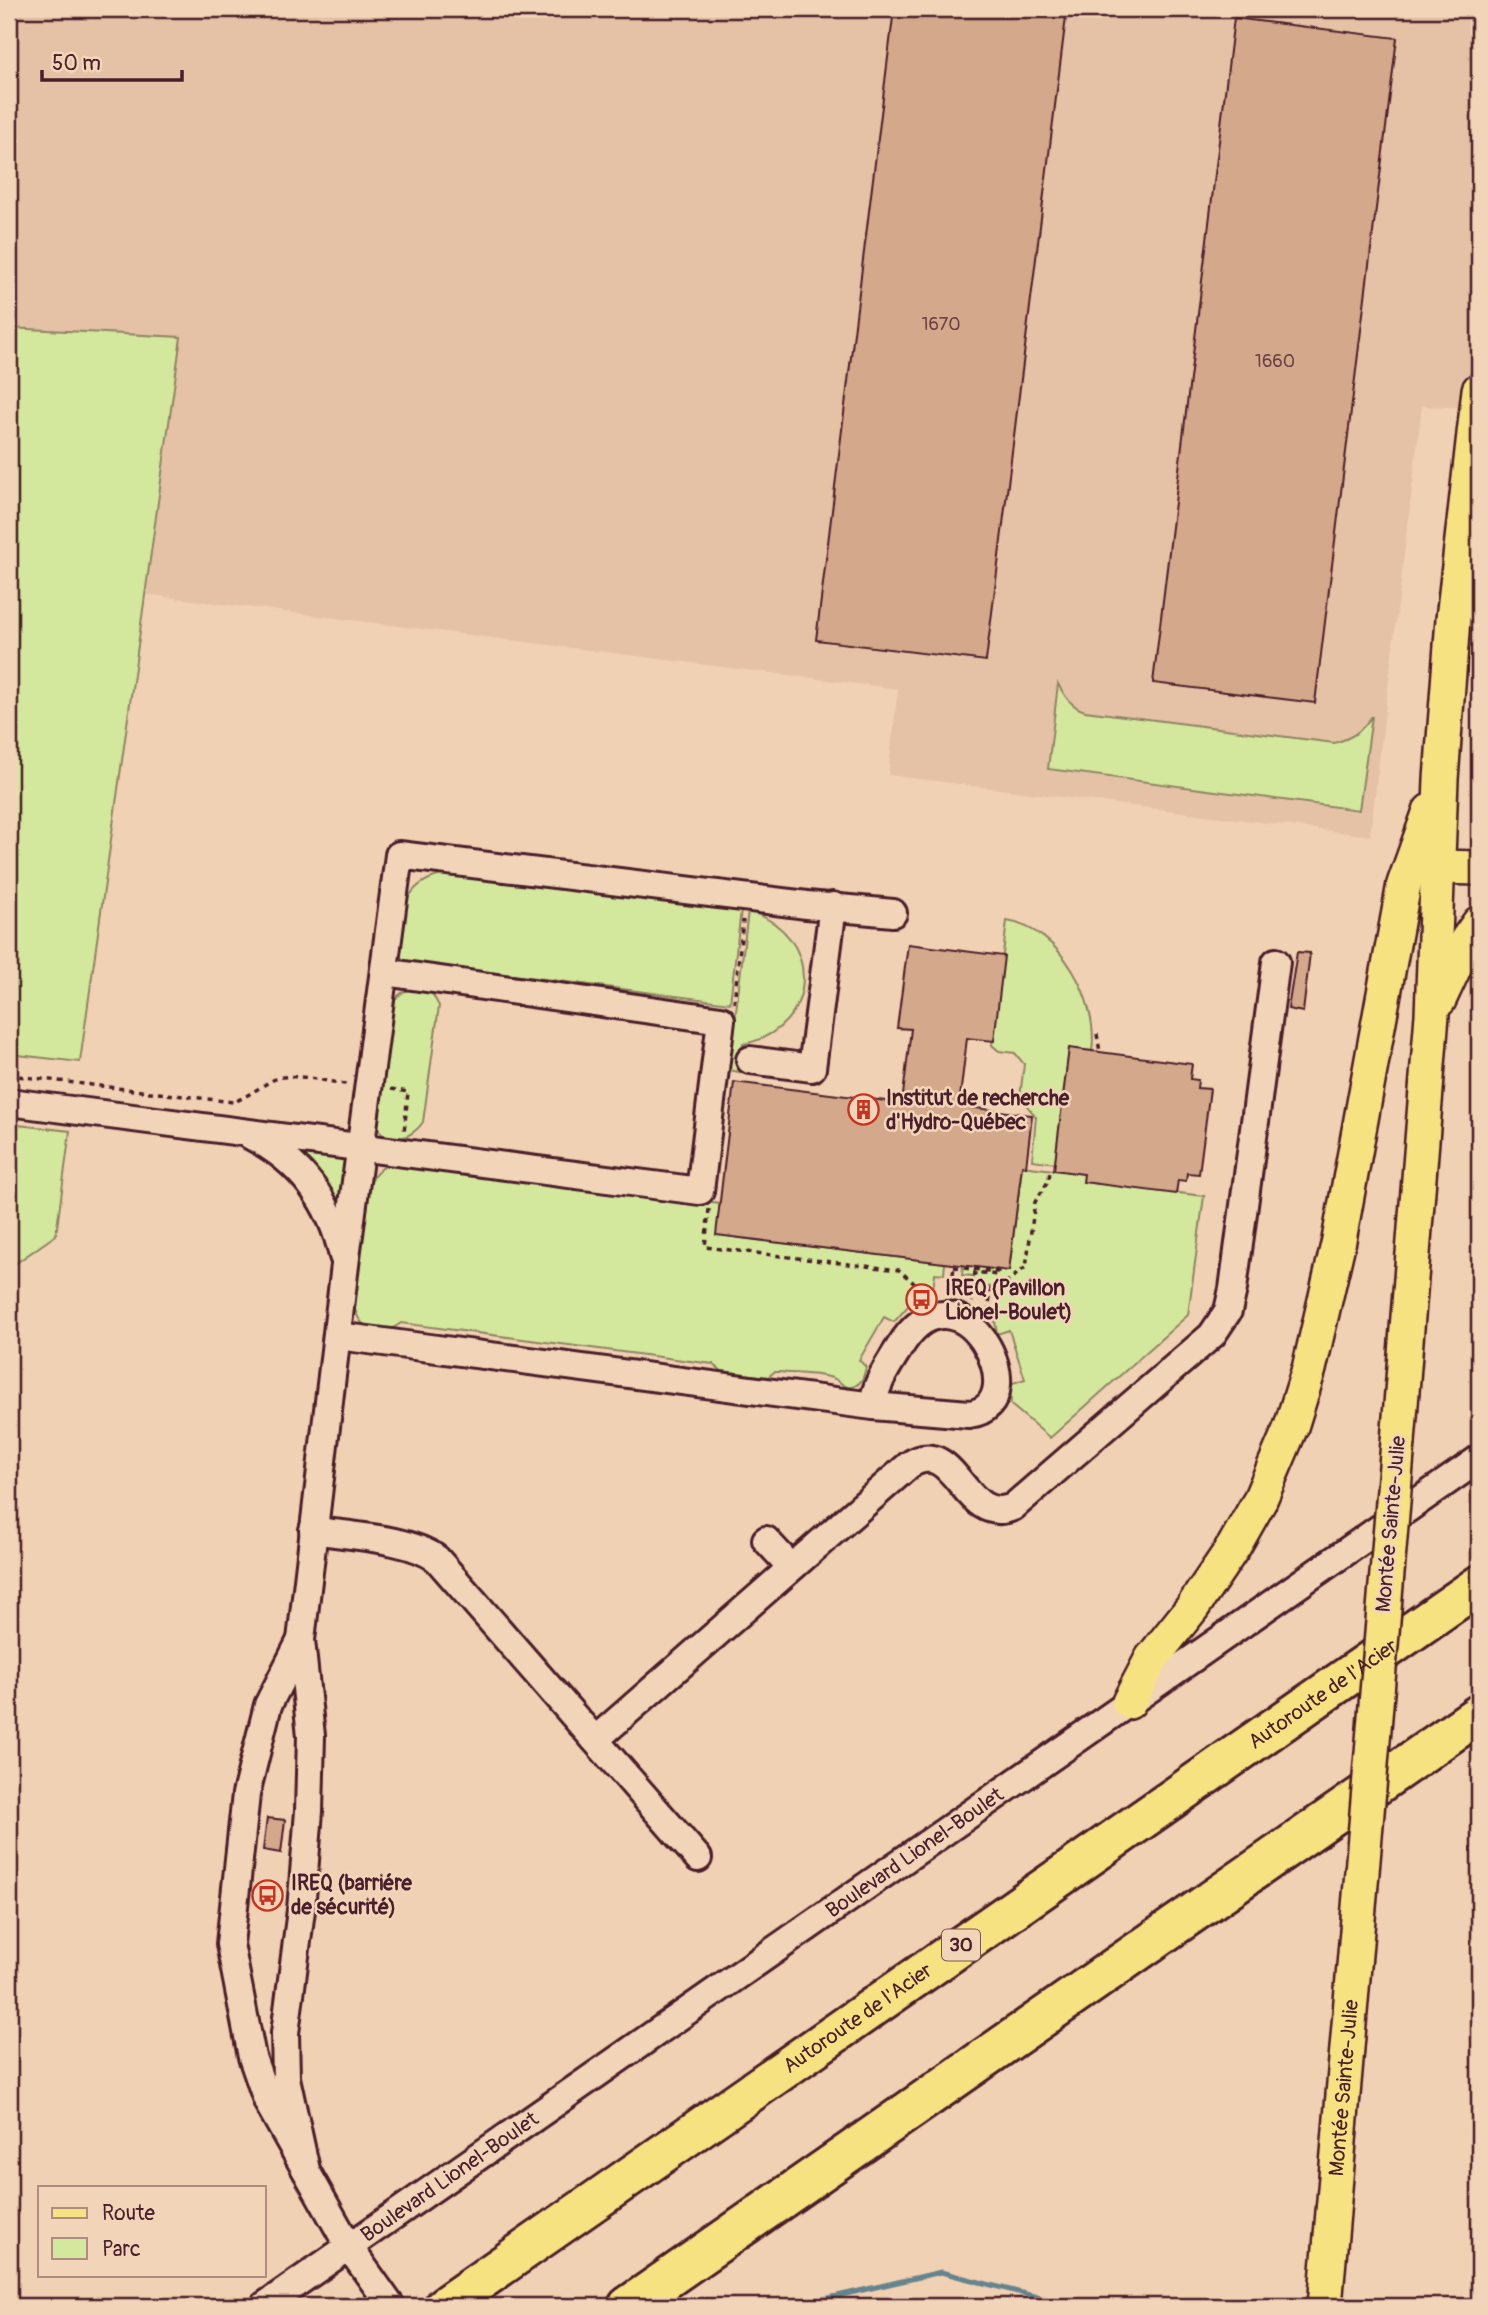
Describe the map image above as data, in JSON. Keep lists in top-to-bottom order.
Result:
{
  "streets": {
    "highway": ["Autoroute de l'Acier", "30"],
    "main road": ["Montée Sainte-Julie"],
    "street": ["Boulevard Lionel-Boulet"]
  },
  "places": {
    "building": ["Institut de recherche d'Hydro-Québec"],
    "bus stop": ["IREQ (Pavillon Lionel-Boulet)", "IREQ (barriére de sécurité)"]
  },
  "house_numbers": ["1670", "1660"],
  "legend": ["Route", "Parc"],
  "scale_bar": "50 m"
}
